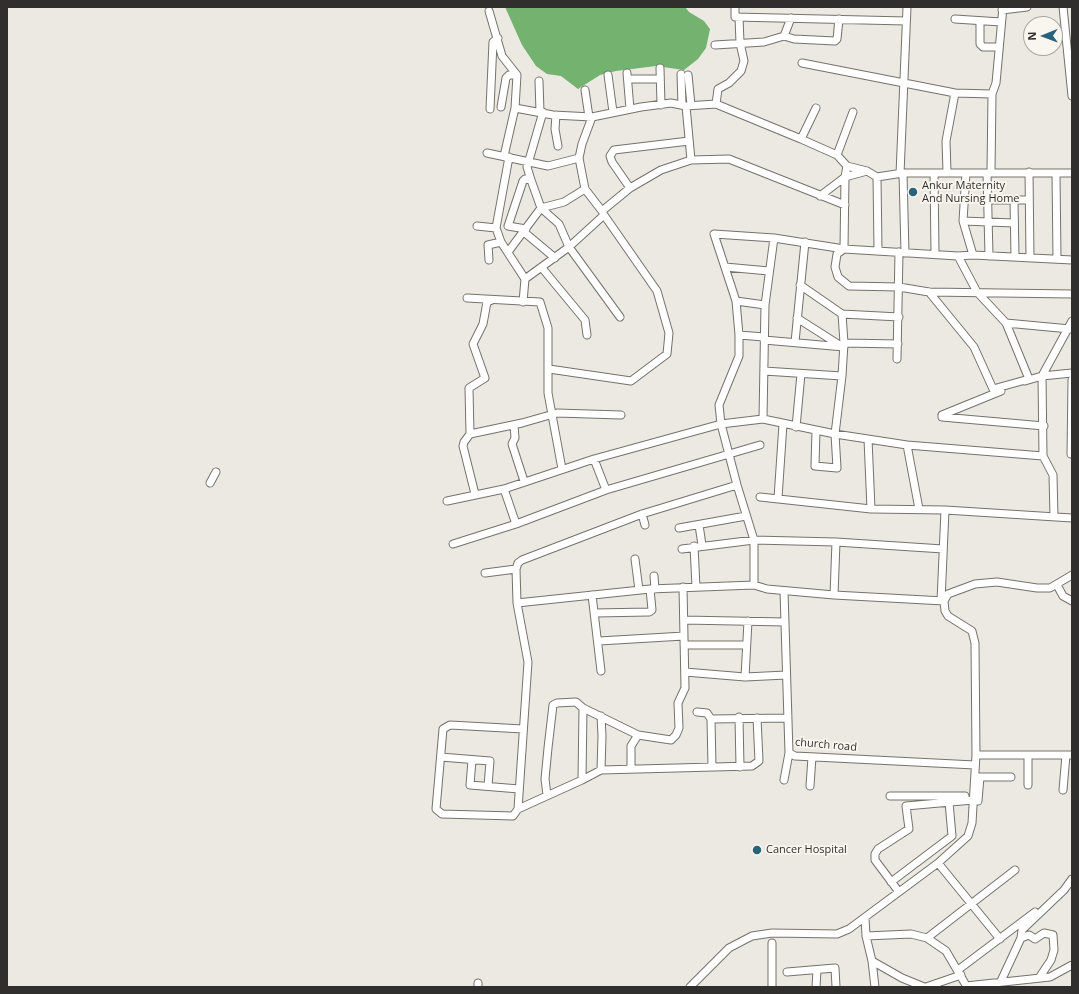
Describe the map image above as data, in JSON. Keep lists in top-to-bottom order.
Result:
{
  "streets": {
    "street": ["church road"]
  },
  "places": ["Ankur Maternity And Nursing Home", "Cancer Hospital"],
  "north": "left"
}
